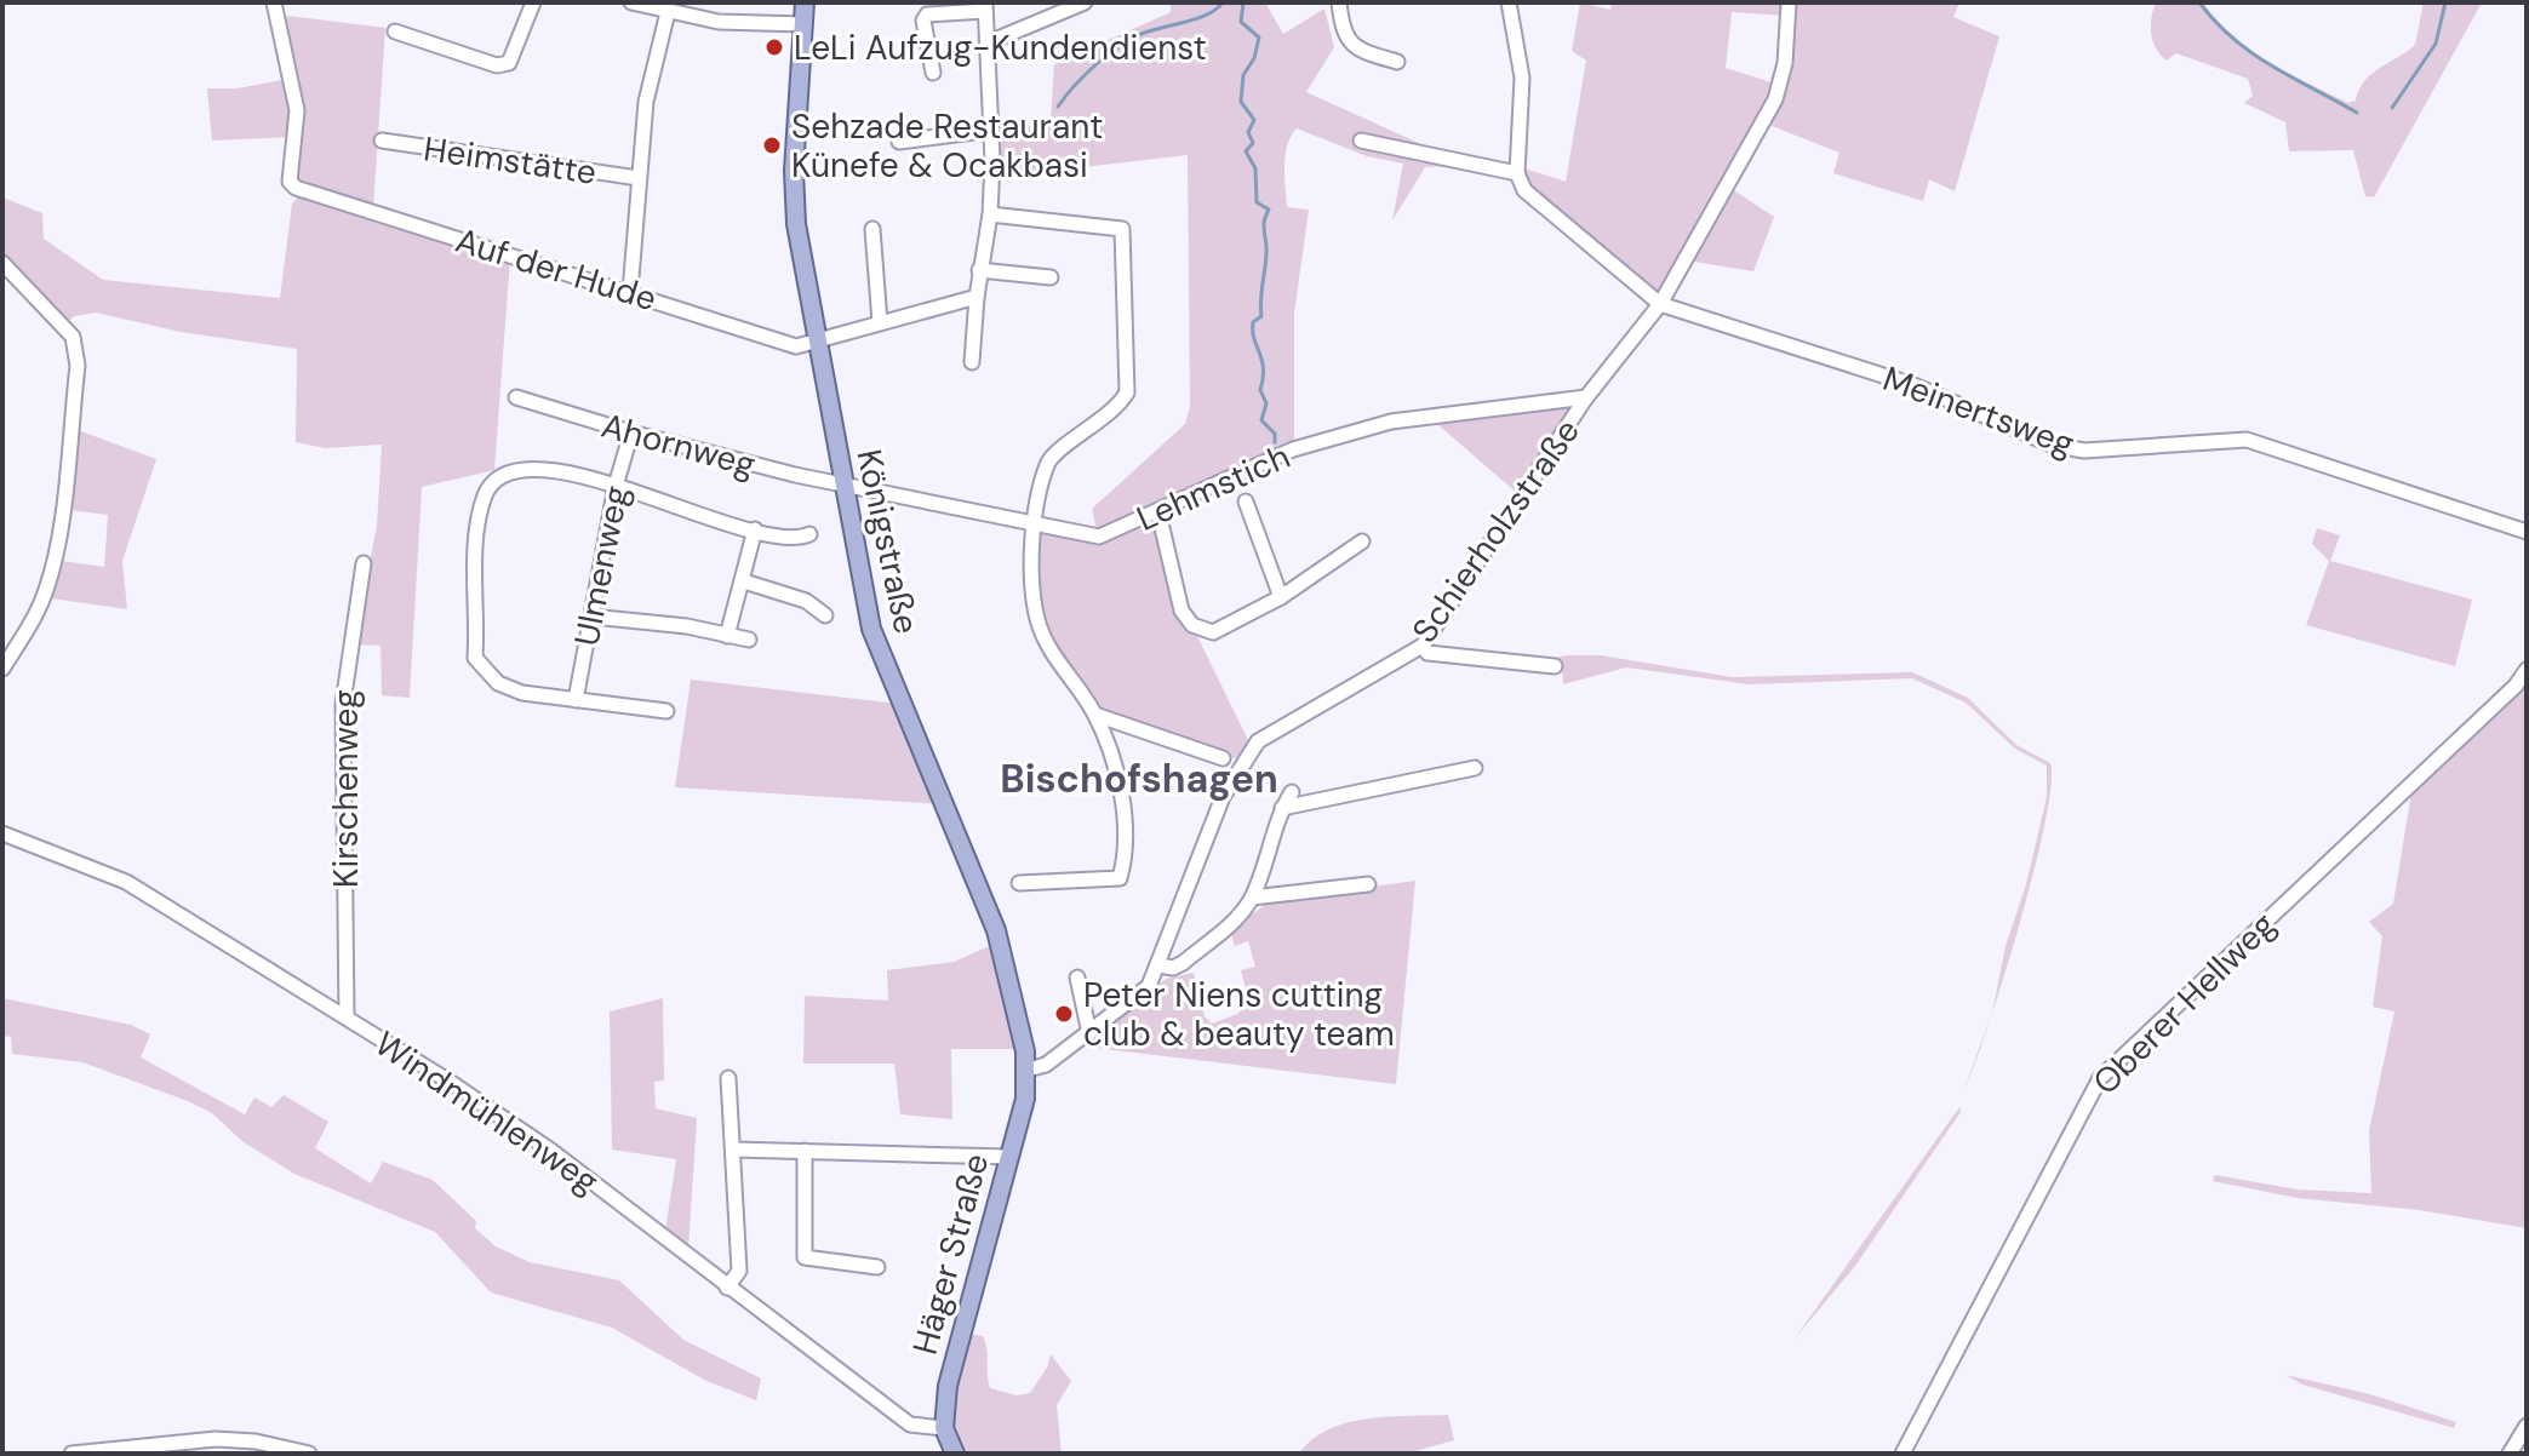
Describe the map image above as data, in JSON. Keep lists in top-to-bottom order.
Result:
{
  "streets": {
    "main road": ["Königstraße", "Häger Straße"],
    "street": [
      "Heimstätte",
      "Auf der Hude",
      "Meinertsweg",
      "Ahornweg",
      "Lehmstich",
      "Schierholzstraße",
      "Ulmenweg",
      "Kirschenweg",
      "Oberer Hellweg",
      "Windmühlenweg"
    ]
  },
  "crossings": [
    ["Auf der Hude", "Königstraße"],
    ["Meinertsweg", "Schierholzstraße"],
    ["Ahornweg", "Lehmstich"],
    ["Ahornweg", "Königstraße"],
    ["Ahornweg", "Ulmenweg"],
    ["Lehmstich", "Schierholzstraße"],
    ["Lehmstich", "Königstraße"],
    ["Schierholzstraße", "Königstraße"],
    ["Schierholzstraße", "Häger Straße"],
    ["Königstraße", "Häger Straße"],
    ["Kirschenweg", "Windmühlenweg"],
    ["Windmühlenweg", "Häger Straße"]
  ],
  "districts": ["Bischofshagen"],
  "places": ["LeLi Aufzug-Kundendienst", "Sehzade Restaurant Künefe & Ocakbasi", "Peter Niens cutting club & beauty team"]
}
